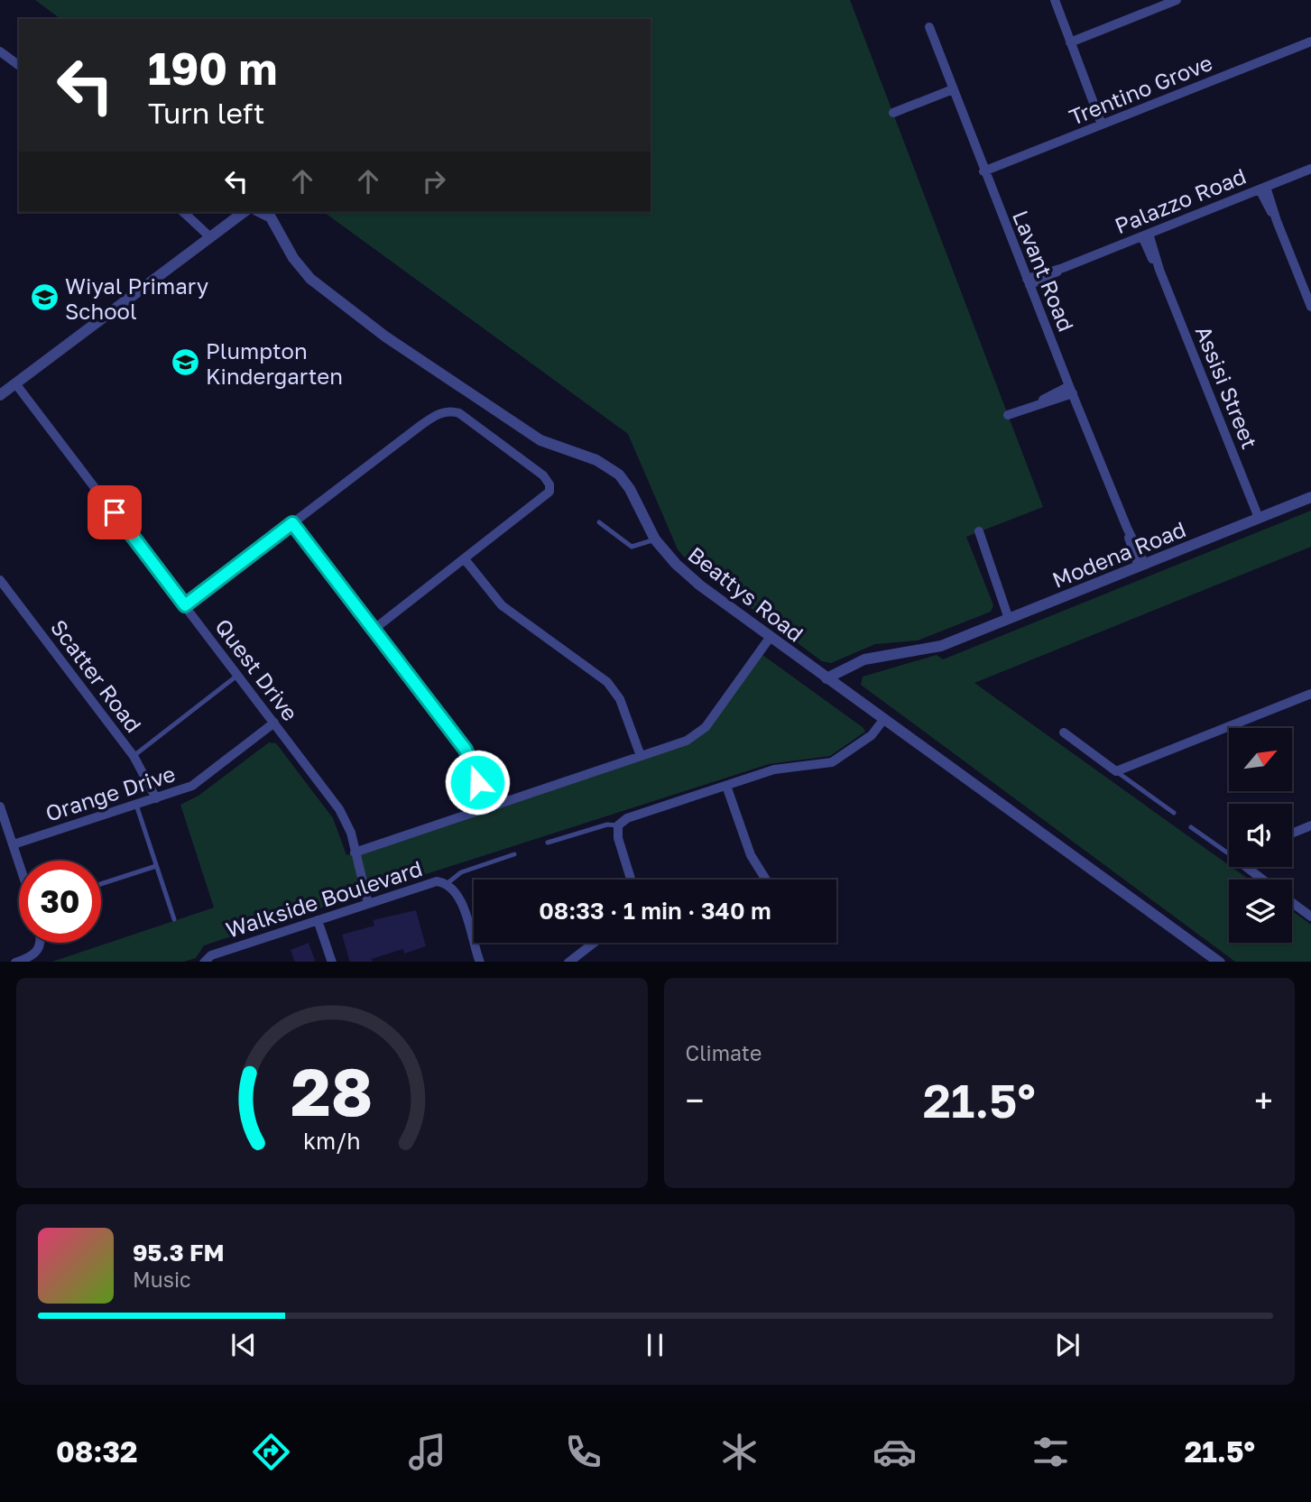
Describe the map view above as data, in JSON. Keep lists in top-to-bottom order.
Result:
{
  "streets": {
    "street": [
      "Trentino Grove",
      "Palazzo Road",
      "Lavant Road",
      "Assisi Street",
      "Modena Road",
      "Beattys Road",
      "Quest Drive",
      "Scatter Road",
      "Orange Drive",
      "Walkside Boulevard"
    ]
  },
  "crossings": [
    ["Trentino Grove", "Lavant Road"],
    ["Palazzo Road", "Lavant Road"],
    ["Palazzo Road", "Assisi Street"],
    ["Lavant Road", "Modena Road"],
    ["Assisi Street", "Modena Road"],
    ["Modena Road", "Beattys Road"],
    ["Quest Drive", "Orange Drive"],
    ["Quest Drive", "Walkside Boulevard"],
    ["Scatter Road", "Orange Drive"]
  ],
  "places": {
    "school or university": ["Wiyal Primary School", "Plumpton Kindergarten"]
  },
  "north": "top right",
  "page": {
    "turn": ["190 m", "Turn left"],
    "limit": "30",
    "trip": "08:33 · 1 min · 340 m",
    "tile": "Climate",
    "heat": ["−", "21.5°", "+"],
    "song": ["95.3 FM", "Music"],
    "tabs": ["08:32", "21.5°"],
    "gauge": ["28", "km/h"]
  }
}
